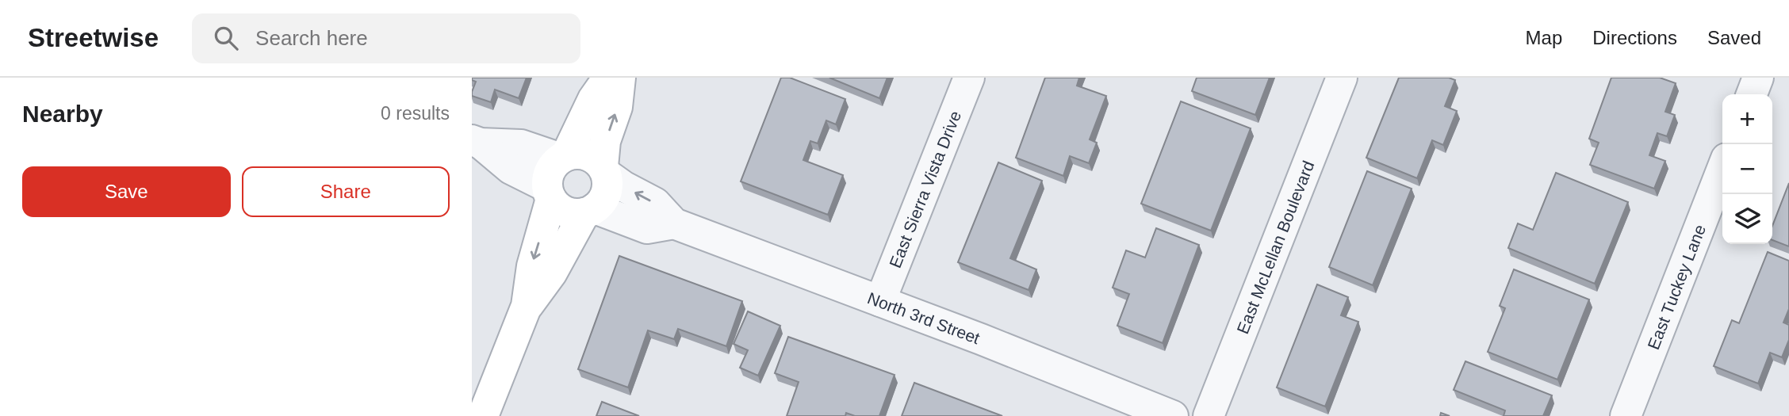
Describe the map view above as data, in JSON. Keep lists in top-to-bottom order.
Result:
{
  "streets": {
    "street": [
      "East Sierra Vista Drive",
      "East McLellan Boulevard",
      "East Tuckey Lane",
      "North 3rd Street"
    ]
  },
  "crossings": [
    ["East Sierra Vista Drive", "North 3rd Street"]
  ],
  "page": {
    "header": "Streetwise",
    "search": "Search here",
    "nav": ["Map", "Directions", "Saved"],
    "heading": ["Nearby", "0 results"],
    "map_buttons": ["+", "−"],
    "buttons": ["Save", "Share"]
  }
}
